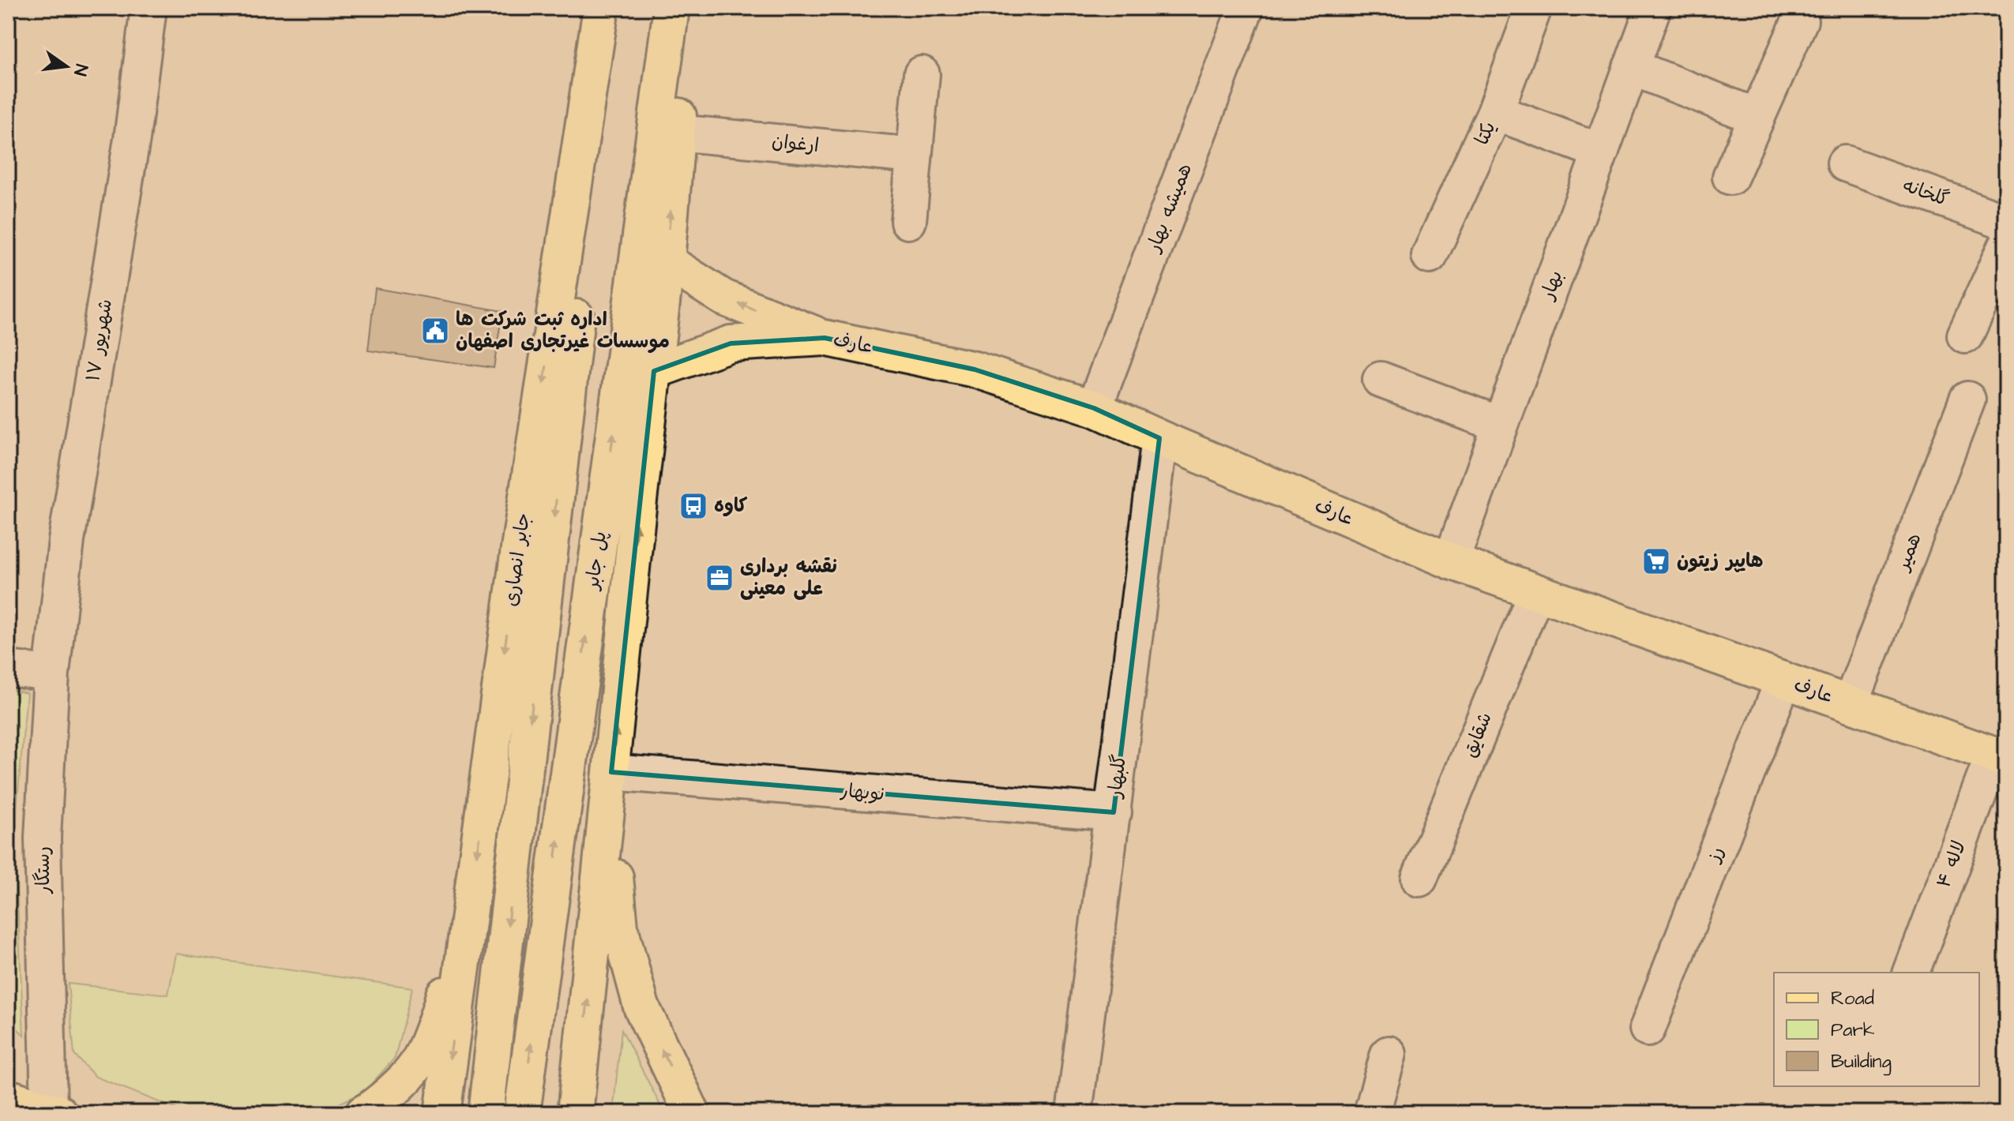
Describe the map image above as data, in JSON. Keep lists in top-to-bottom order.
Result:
{
  "streets": {
    "main road": ["عارف", "جابر انصاری", "پل جابر"],
    "street": [
      "یکتا",
      "ارغوان",
      "گلخانه",
      "همیشه بهار",
      "بهار",
      "۱۷ شهریور",
      "همیر",
      "شقایق",
      "گلبهار",
      "نوبهار",
      "رز",
      "لاله ۴",
      "رستگار"
    ]
  },
  "crossings": [
    ["همیشه بهار", "عارف"],
    ["بهار", "عارف"],
    ["۱۷ شهریور", "رستگار"],
    ["عارف", "همیر"],
    ["عارف", "شقایق"],
    ["عارف", "گلبهار"],
    ["عارف", "رز"],
    ["عارف", "لاله ۴"],
    ["گلبهار", "نوبهار"]
  ],
  "places": {
    "public building": ["اداره ثبت شرکت ها موسسات غیرتجاری اصفهان"],
    "bus stop": ["کاوه"],
    "supermarket": ["هایپر زیتون"],
    "office": ["نقشه برداری علی معینی"]
  },
  "legend": ["Road", "Park", "Building"],
  "north": "right"
}
